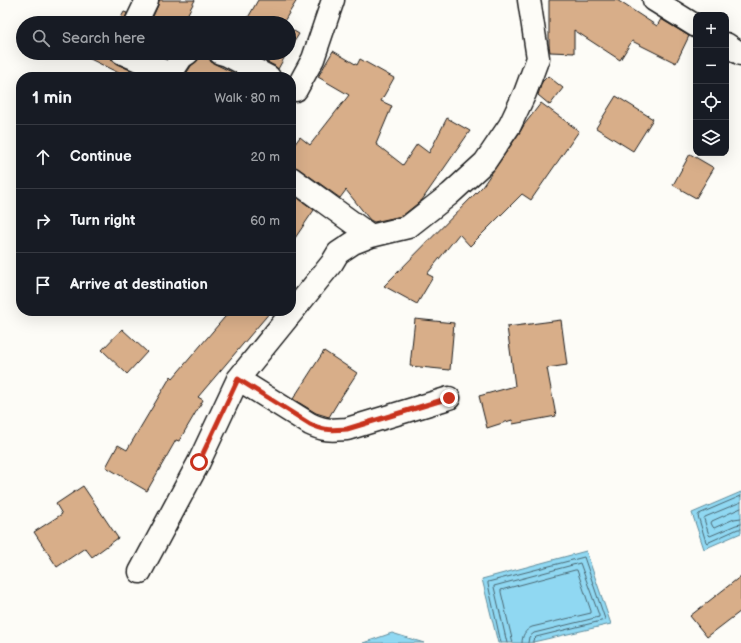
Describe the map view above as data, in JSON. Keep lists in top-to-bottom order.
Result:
{
  "page": {
    "map_buttons": ["+", "−"],
    "search": "Search here",
    "heading": ["1 min", "Walk · 80 m"],
    "list": [
      ["Continue", "20 m"],
      ["Turn right", "60 m"],
      "Arrive at destination"
    ]
  }
}
